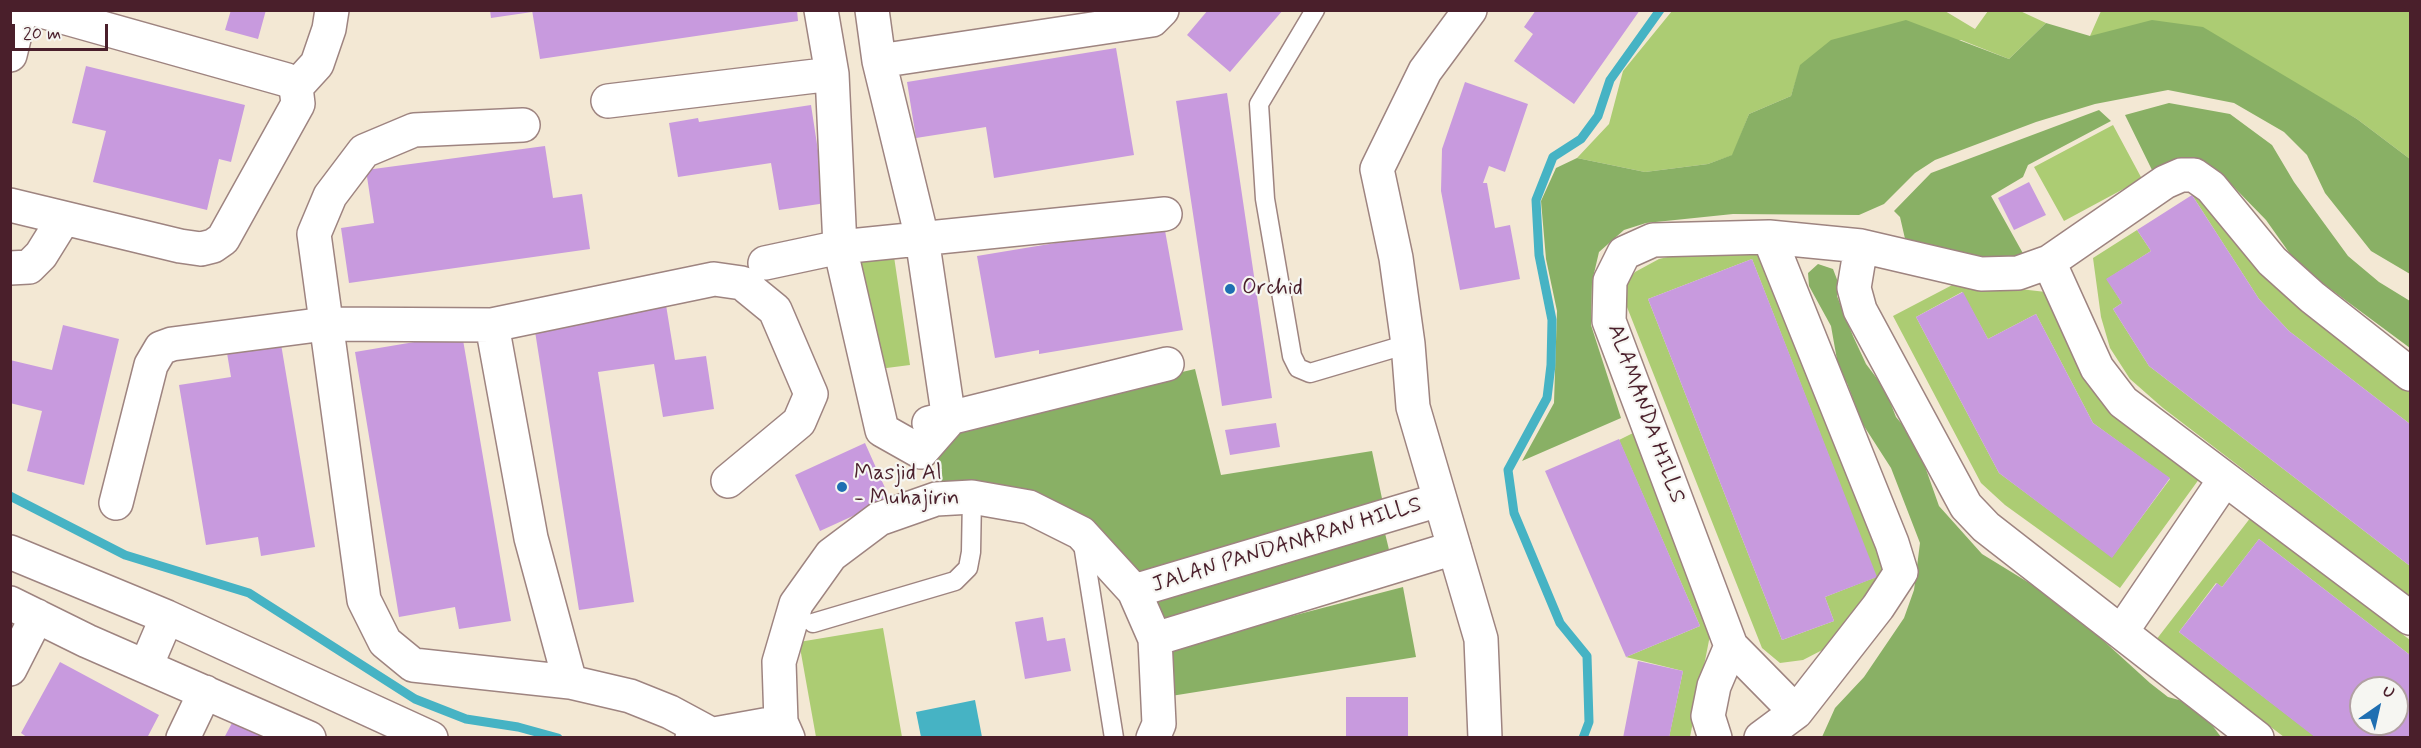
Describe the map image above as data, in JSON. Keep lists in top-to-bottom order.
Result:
{
  "streets": {
    "street": ["ALAMANDA HILLS", "JALAN PANDANARAN HILLS"]
  },
  "places": ["Orchid", "Masjid Al - Muhajirin"],
  "scale_bar": "20 m",
  "north": "top right"
}
